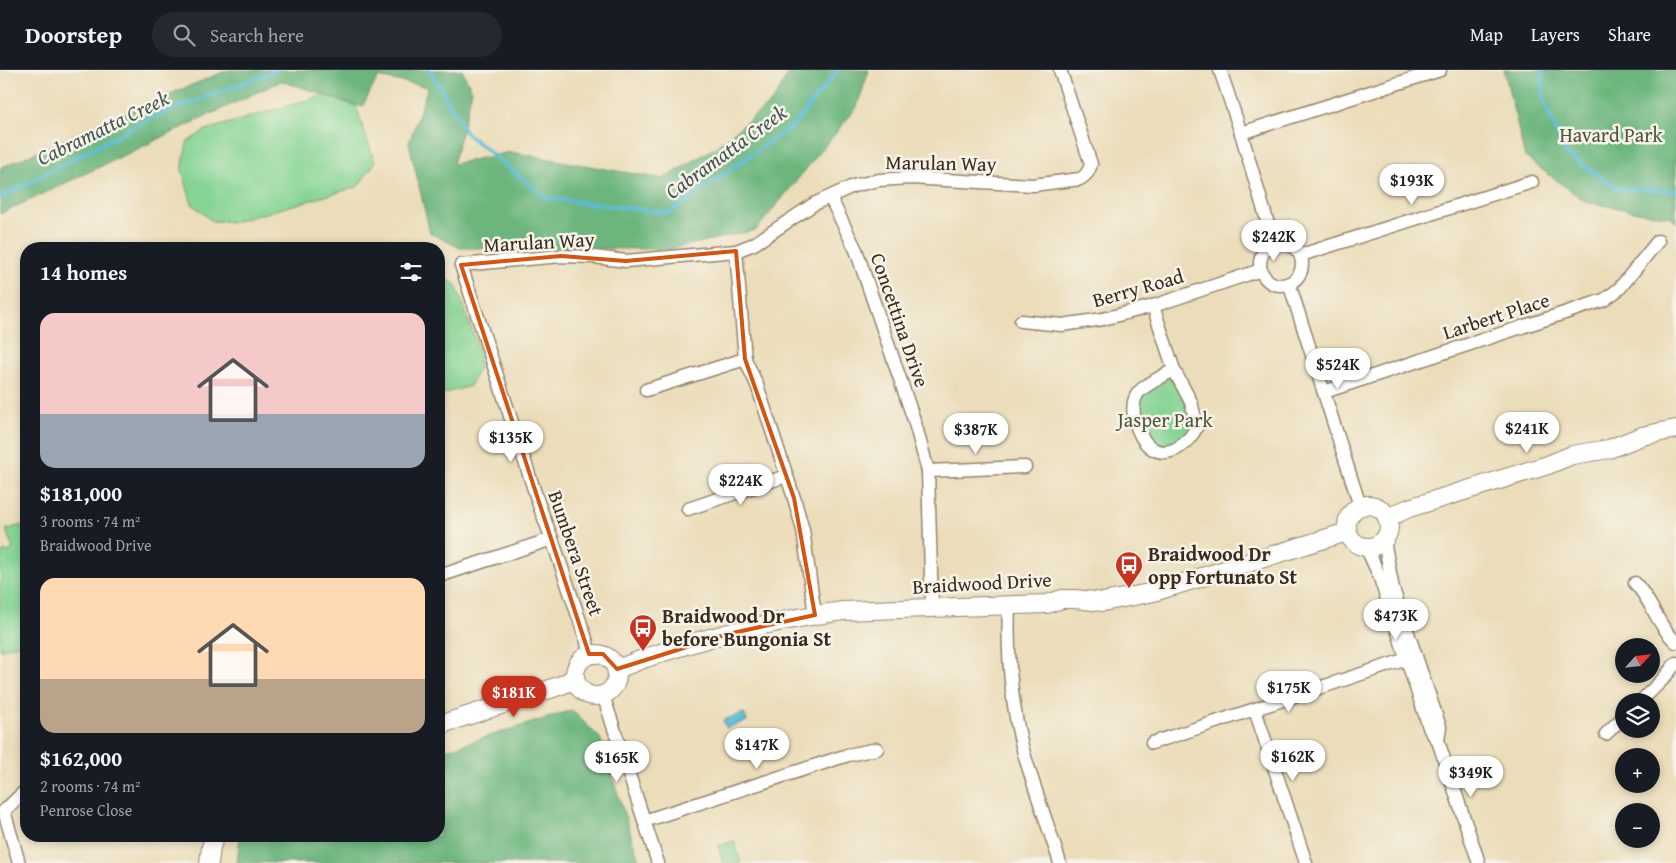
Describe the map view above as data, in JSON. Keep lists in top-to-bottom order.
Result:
{
  "streets": {
    "street": [
      "Marulan Way",
      "Berry Road",
      "Larbert Place",
      "Concettina Drive",
      "Bumbera Street",
      "Braidwood Drive"
    ]
  },
  "crossings": [
    ["Marulan Way", "Concettina Drive"],
    ["Marulan Way", "Bumbera Street"],
    ["Concettina Drive", "Braidwood Drive"],
    ["Bumbera Street", "Braidwood Drive"]
  ],
  "water": ["Cabramatta Creek"],
  "parks": ["Havard Park", "Jasper Park"],
  "places": {
    "bus stop": ["Braidwood Dr opp Fortunato St", "Braidwood Dr before Bungonia St"]
  },
  "north": "top right",
  "page": {
    "header": "Doorstep",
    "search": "Search here",
    "nav": ["Map", "Layers", "Share"],
    "price": [
      "$193K",
      "$242K",
      "$524K",
      "$241K",
      "$387K",
      "$135K",
      "$224K",
      "$473K",
      "$175K",
      "$181K",
      "$147K",
      "$162K",
      "$165K",
      "$349K"
    ],
    "heading": "14 homes",
    "list": [
      {
        "name": "$181,000",
        "note": "3 rooms · 74 m² · Braidwood Drive"
      },
      {
        "name": "$162,000",
        "note": "2 rooms · 74 m² · Penrose Close"
      }
    ],
    "map_buttons": ["+", "−"]
  }
}
